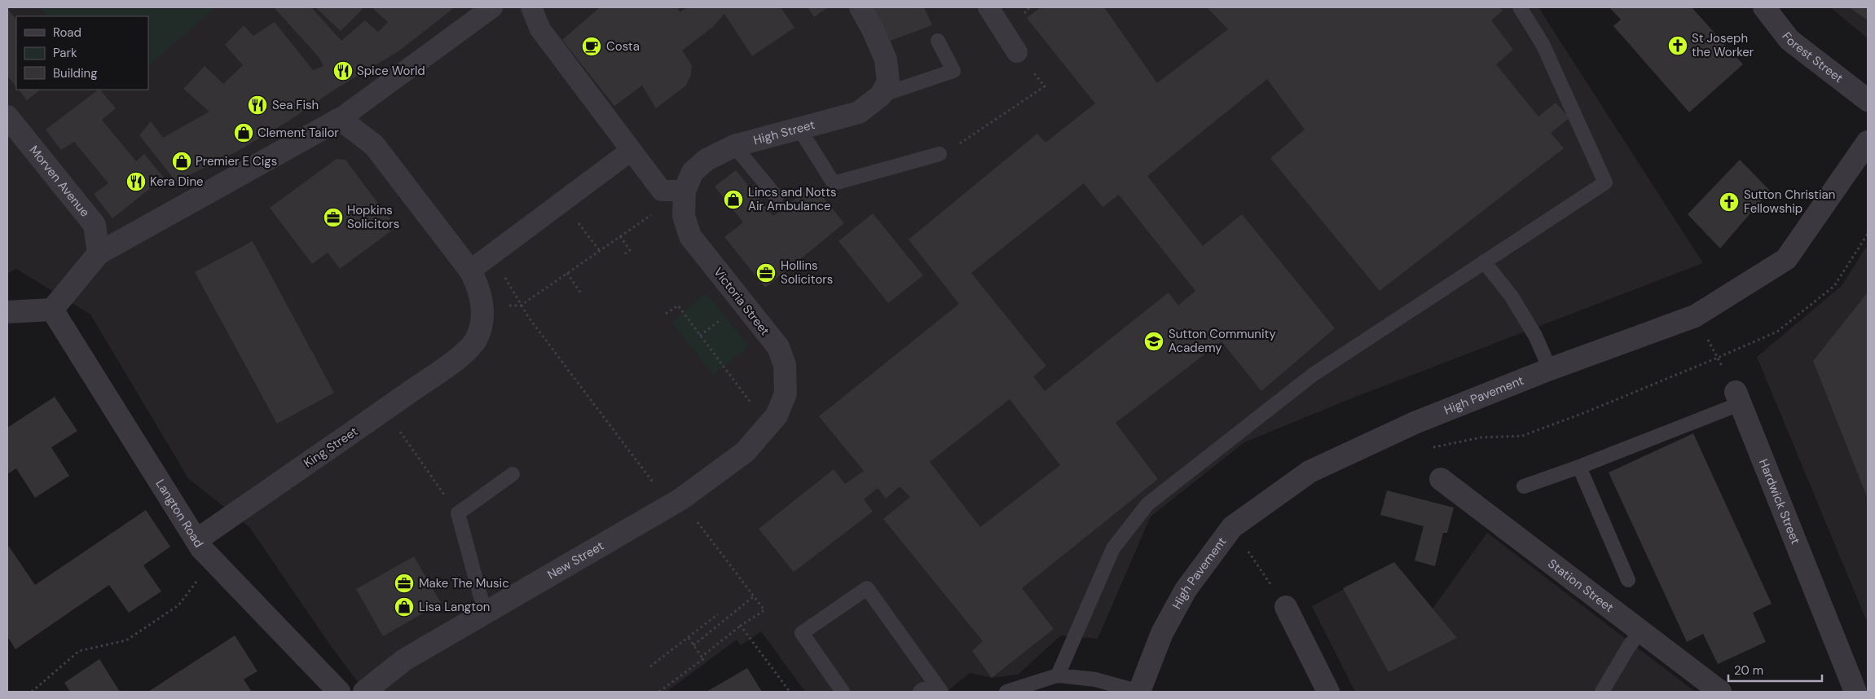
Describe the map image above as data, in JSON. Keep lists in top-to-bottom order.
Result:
{
  "streets": {
    "street": [
      "Forest Street",
      "High Street",
      "Morven Avenue",
      "Victoria Street",
      "High Pavement",
      "King Street",
      "Hardwick Street",
      "Langton Road",
      "New Street",
      "Station Street"
    ]
  },
  "crossings": [
    ["High Street", "Victoria Street"],
    ["Victoria Street", "New Street"],
    ["King Street", "Langton Road"]
  ],
  "places": {
    "church": ["St Joseph the Worker", "Sutton Christian Fellowship"],
    "cafe": ["Costa"],
    "restaurant": ["Spice World", "Sea Fish", "Kera Dine"],
    "shop": [
      "Clement Tailor",
      "Premier E Cigs",
      "Lincs and Notts Air Ambulance",
      "Lisa Langton"
    ],
    "office": ["Hopkins Solicitors", "Hollins Solicitors", "Make The Music"],
    "school or university": ["Sutton Community Academy"]
  },
  "legend": ["Road", "Park", "Building"],
  "scale_bar": "20 m"
}
